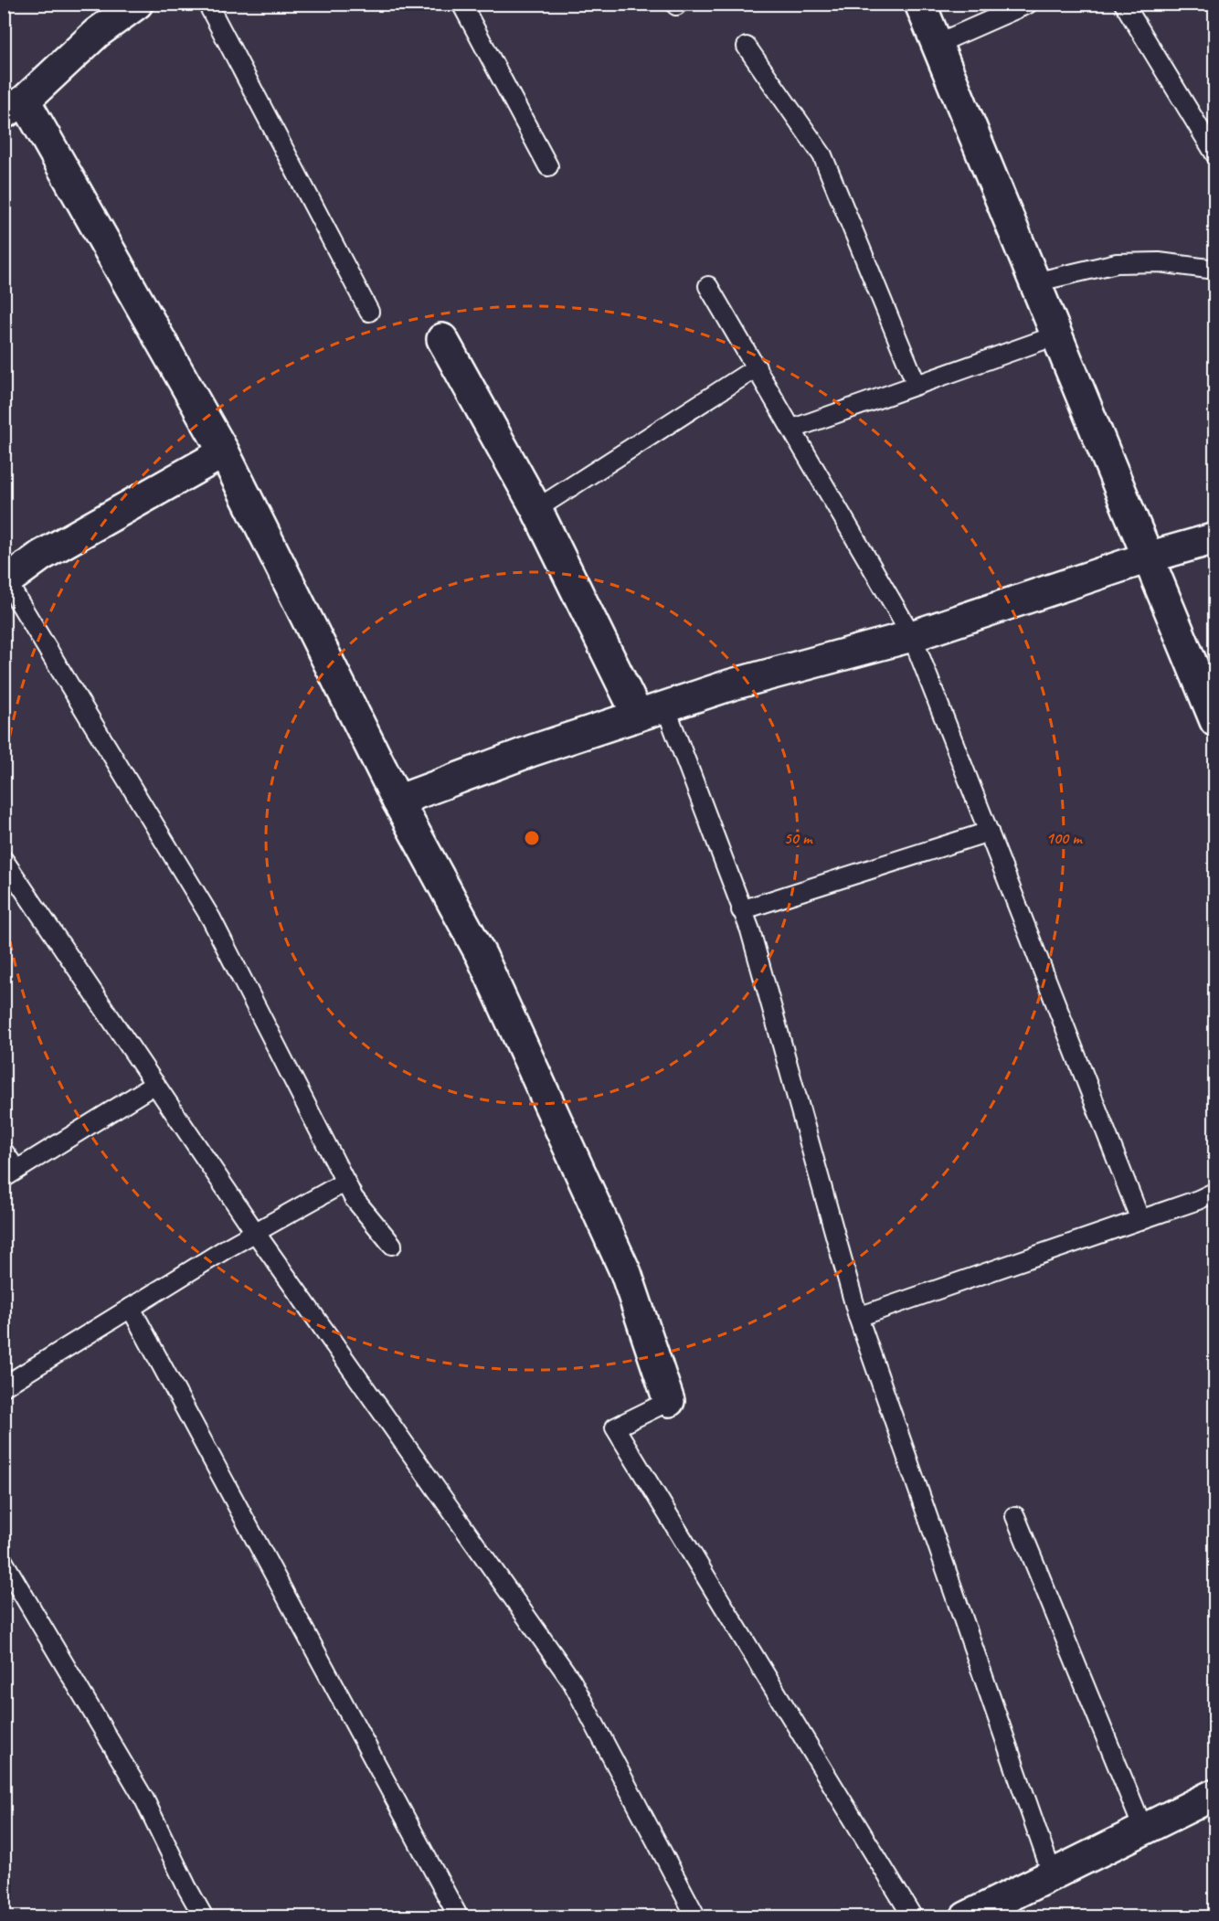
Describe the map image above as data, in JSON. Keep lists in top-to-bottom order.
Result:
{
  "rings": ["50 m", "100 m"]
}
